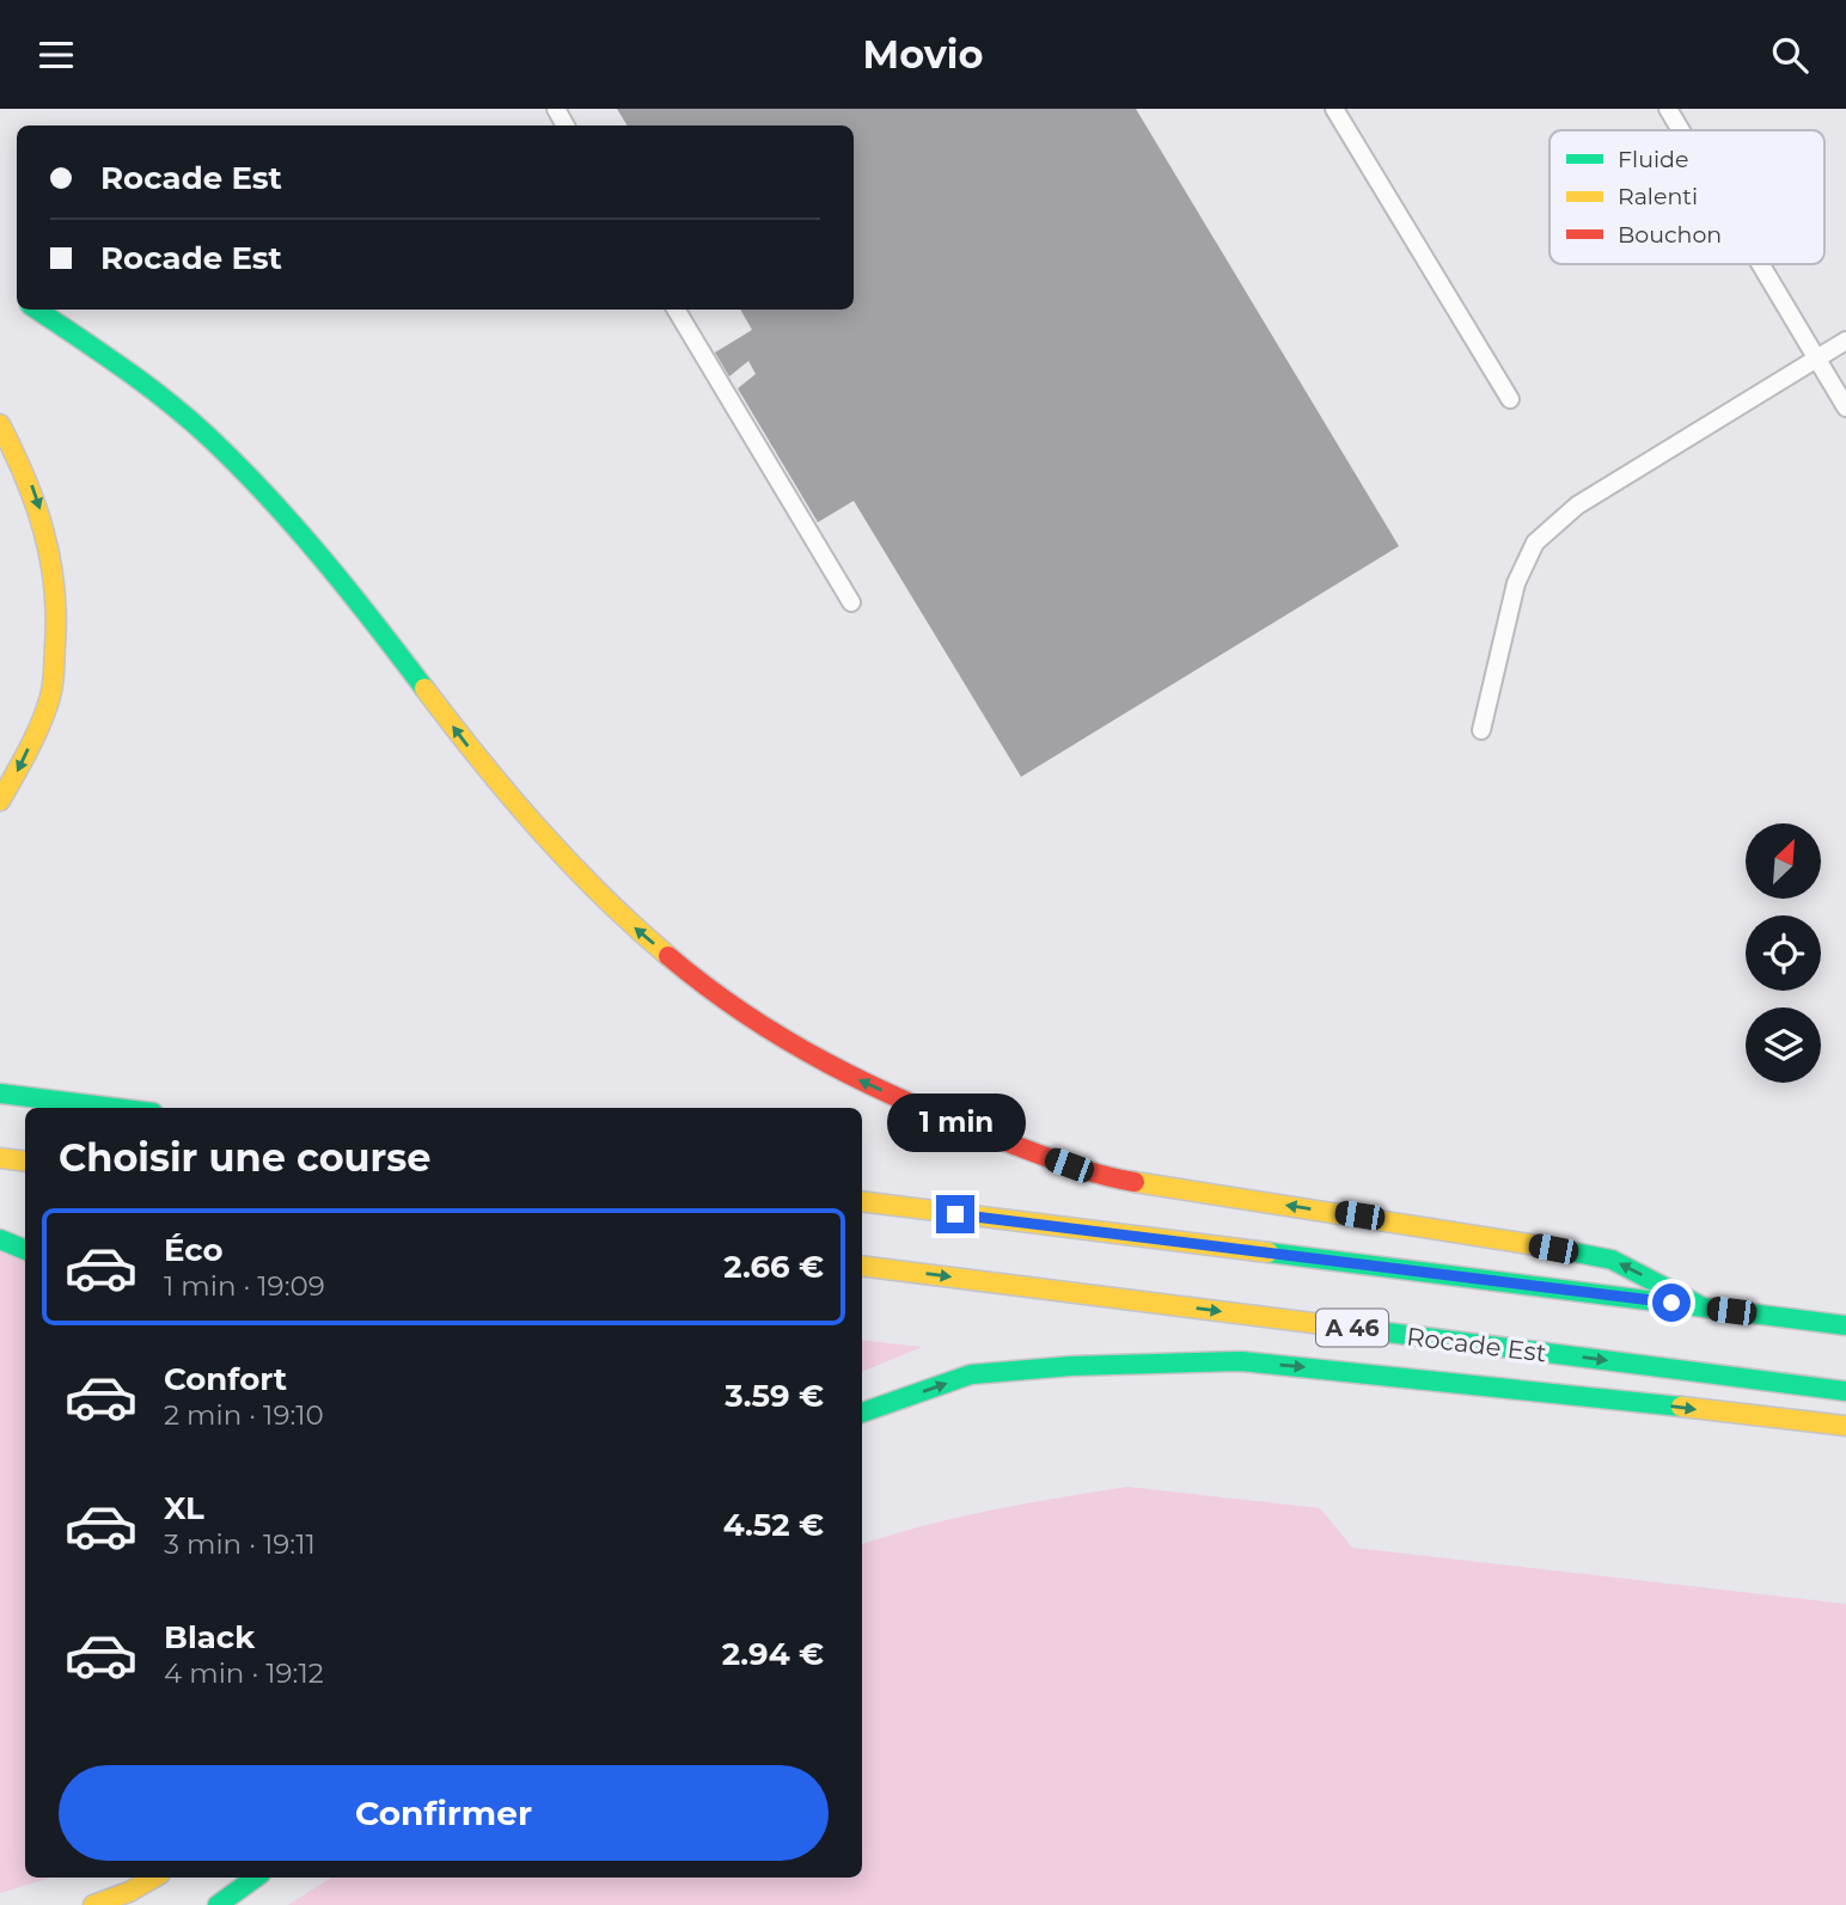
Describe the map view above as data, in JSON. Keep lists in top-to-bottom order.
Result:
{
  "streets": {
    "highway": ["A 46", "Rocade Est"]
  },
  "legend": ["Fluide", "Ralenti", "Bouchon"],
  "north": "top right",
  "page": {
    "header": "Movio",
    "banner": ["Rocade Est", "Rocade Est"],
    "bubble": "1 min",
    "heading": "Choisir une course",
    "list": [
      {
        "name": "Éco",
        "note": "1 min · 19:09",
        "value": "2.66 €"
      },
      {
        "name": "Confort",
        "note": "2 min · 19:10",
        "value": "3.59 €"
      },
      {
        "name": "XL",
        "note": "3 min · 19:11",
        "value": "4.52 €"
      },
      {
        "name": "Black",
        "note": "4 min · 19:12",
        "value": "2.94 €"
      }
    ],
    "buttons": "Confirmer"
  }
}
